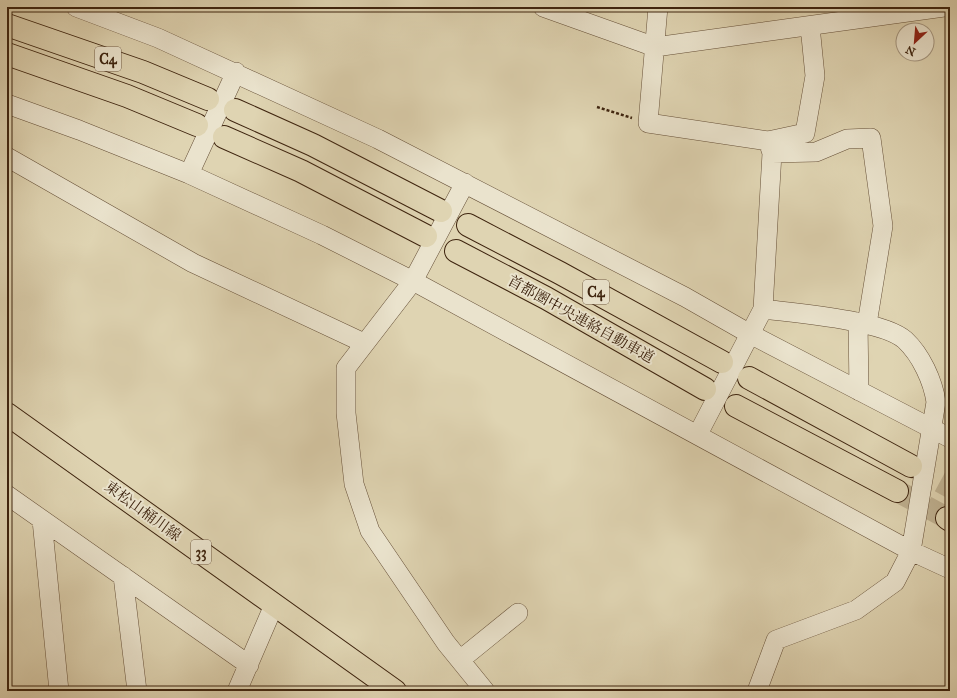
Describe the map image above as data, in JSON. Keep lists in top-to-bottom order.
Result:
{
  "streets": {
    "main road": [
      "C4",
      "首都圏中央連絡自動車道",
      "東松山桶川線",
      "33"
    ]
  },
  "north": "bottom left"
}
